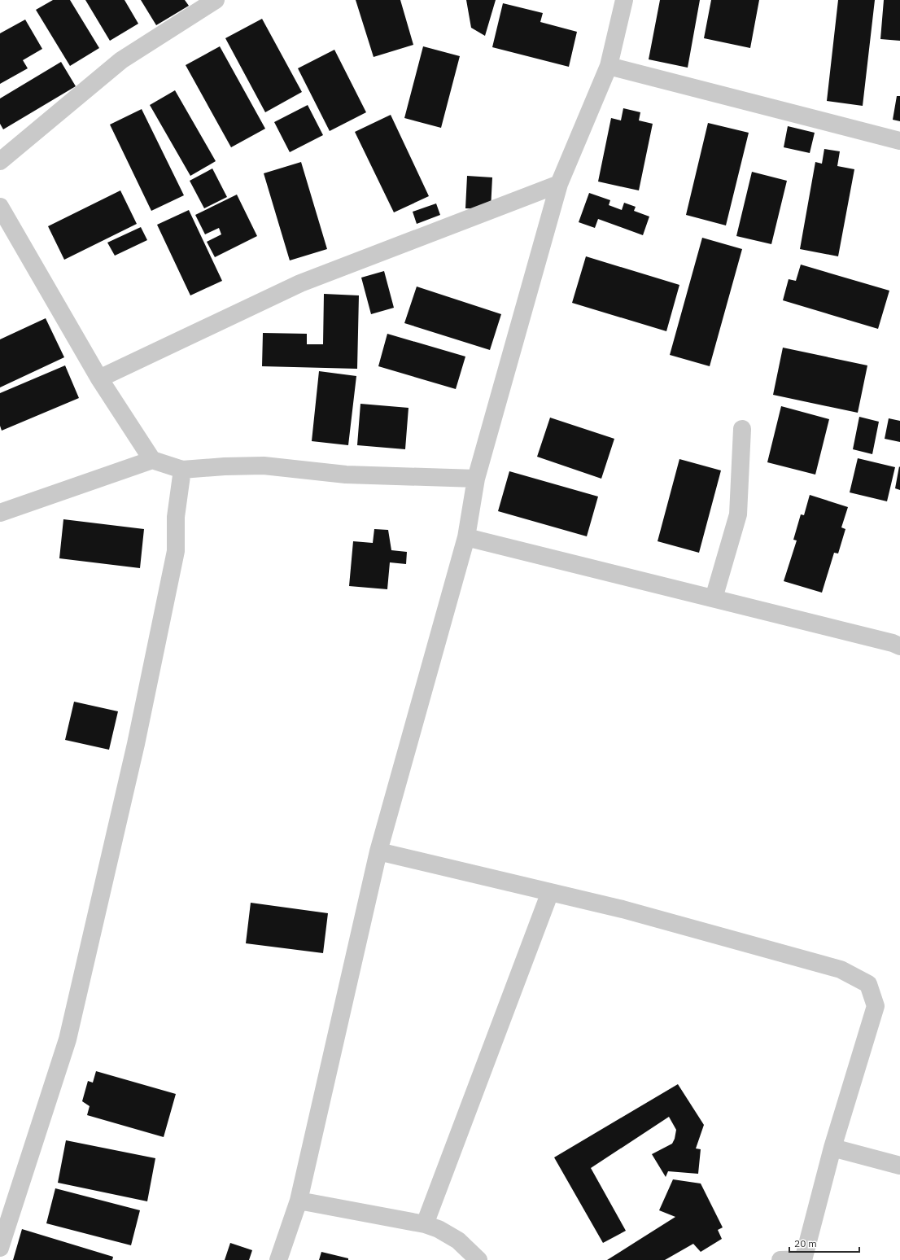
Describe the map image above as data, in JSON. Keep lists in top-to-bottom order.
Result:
{
  "scale_bar": "20 m"
}
